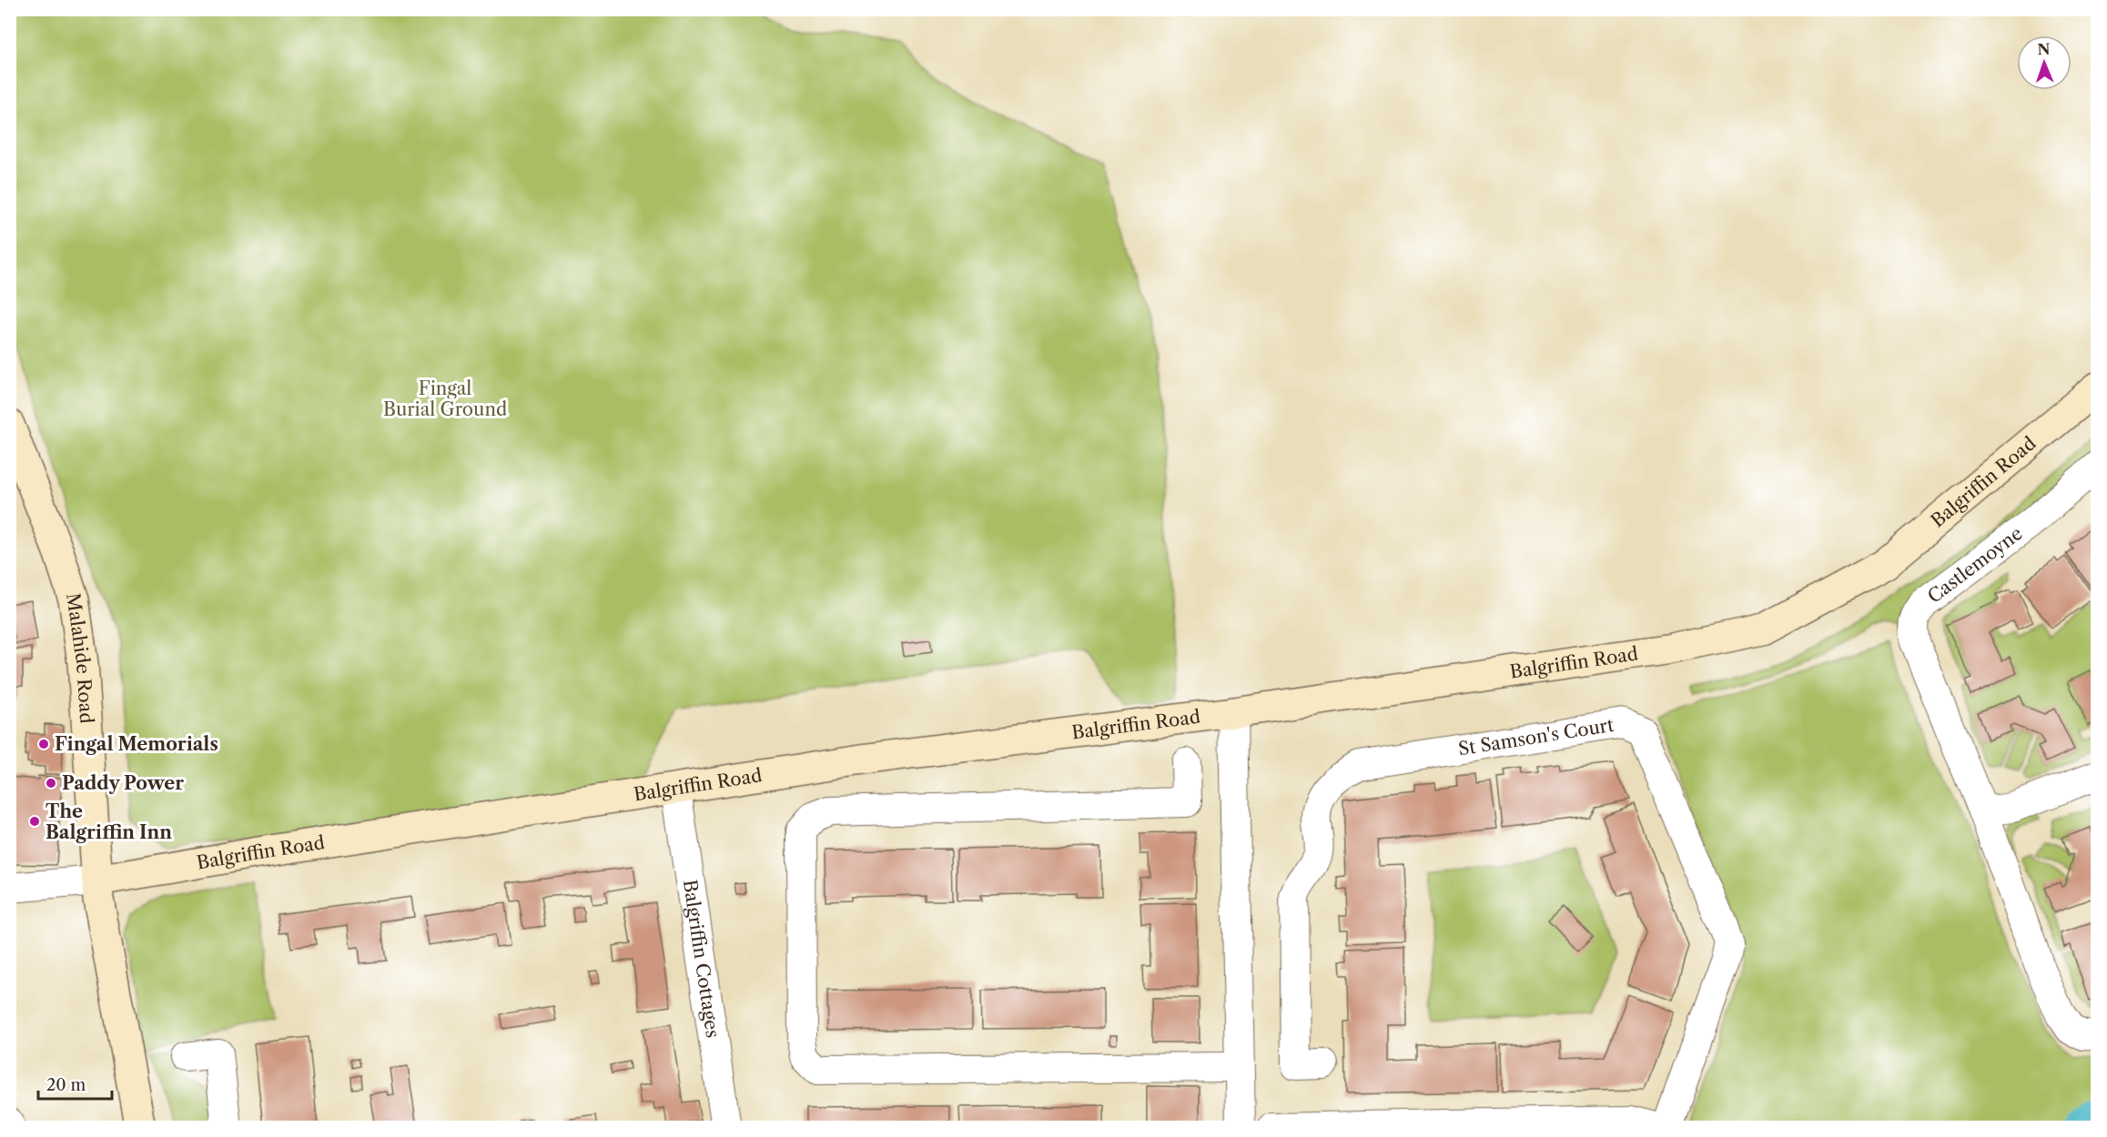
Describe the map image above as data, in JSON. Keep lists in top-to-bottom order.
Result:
{
  "streets": {
    "main road": ["Balgriffin Road", "Malahide Road"],
    "street": ["Castlemoyne", "St Samson's Court", "Balgriffin Cottages"]
  },
  "crossings": [
    ["Balgriffin Road", "Malahide Road"],
    ["Balgriffin Road", "Balgriffin Cottages"]
  ],
  "parks": ["Fingal Burial Ground"],
  "places": ["Fingal Memorials", "Paddy Power", "The Balgriffin Inn"],
  "scale_bar": "20 m",
  "north": "top"
}
